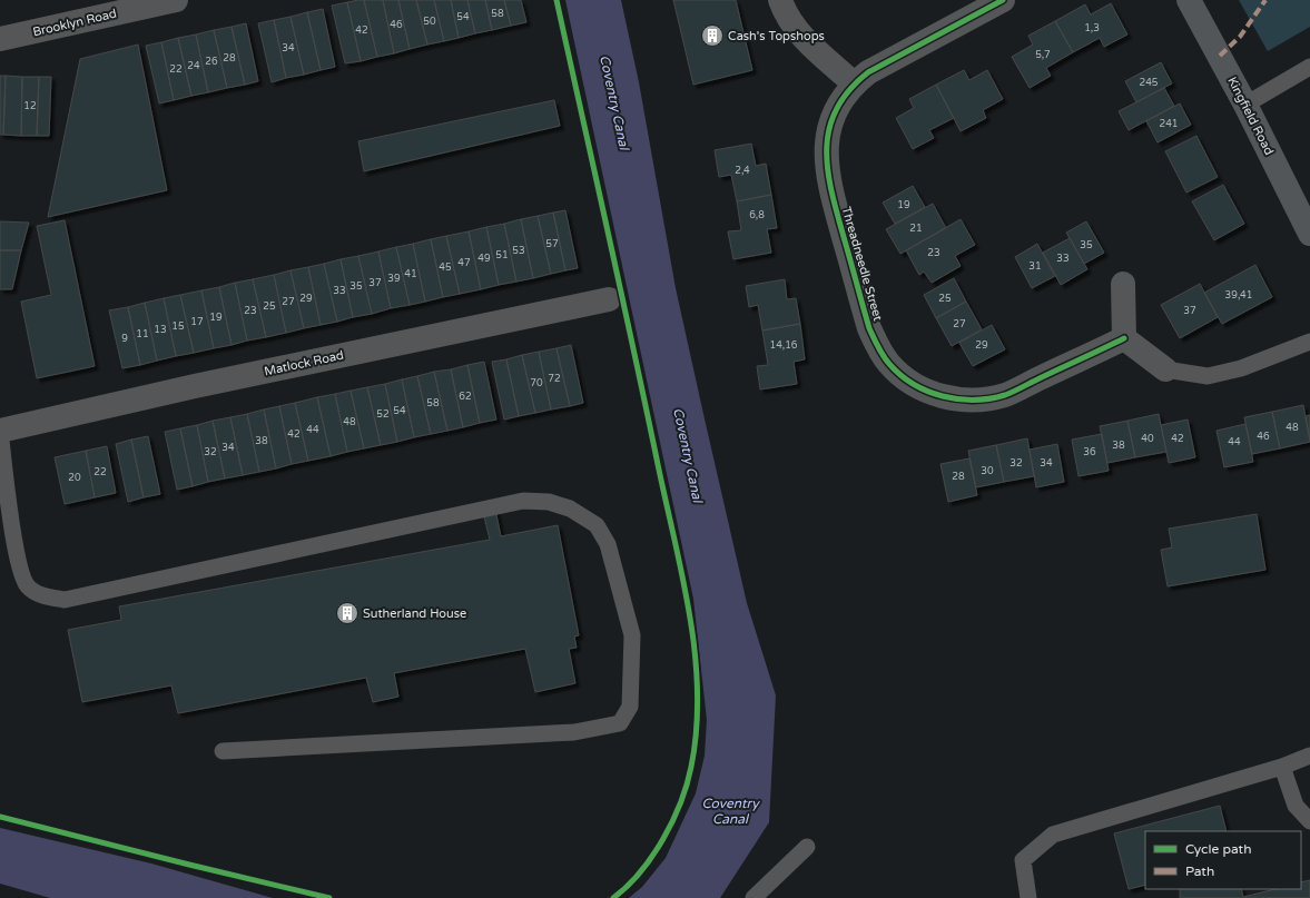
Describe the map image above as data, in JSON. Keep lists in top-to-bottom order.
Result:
{
  "streets": {
    "street": [
      "Brooklyn Road",
      "Kingfield Road",
      "Threadneedle Street",
      "Matlock Road"
    ]
  },
  "water": ["Coventry Canal"],
  "places": {
    "building": ["Cash's Topshops", "Sutherland House"]
  },
  "house_numbers": [
    "58",
    "54",
    "50",
    "46",
    "1,3",
    "42",
    "34",
    "5,7",
    "28",
    "26",
    "24",
    "22",
    "245",
    "12",
    "241",
    "2,4",
    "19",
    "6,8",
    "21",
    "57",
    "35",
    "53",
    "23",
    "51",
    "49",
    "33",
    "47",
    "31",
    "45",
    "41",
    "39",
    "37",
    "35",
    "33",
    "39,41",
    "29",
    "25",
    "27",
    "25",
    "23",
    "37",
    "19",
    "17",
    "27",
    "15",
    "13",
    "11",
    "9",
    "14,16",
    "29",
    "72",
    "70",
    "62",
    "58",
    "54",
    "52",
    "48",
    "48",
    "44",
    "42",
    "46",
    "40",
    "42",
    "38",
    "44",
    "38",
    "34",
    "32",
    "36",
    "32",
    "34",
    "30",
    "22",
    "28",
    "20"
  ],
  "legend": ["Cycle path", "Path"]
}
